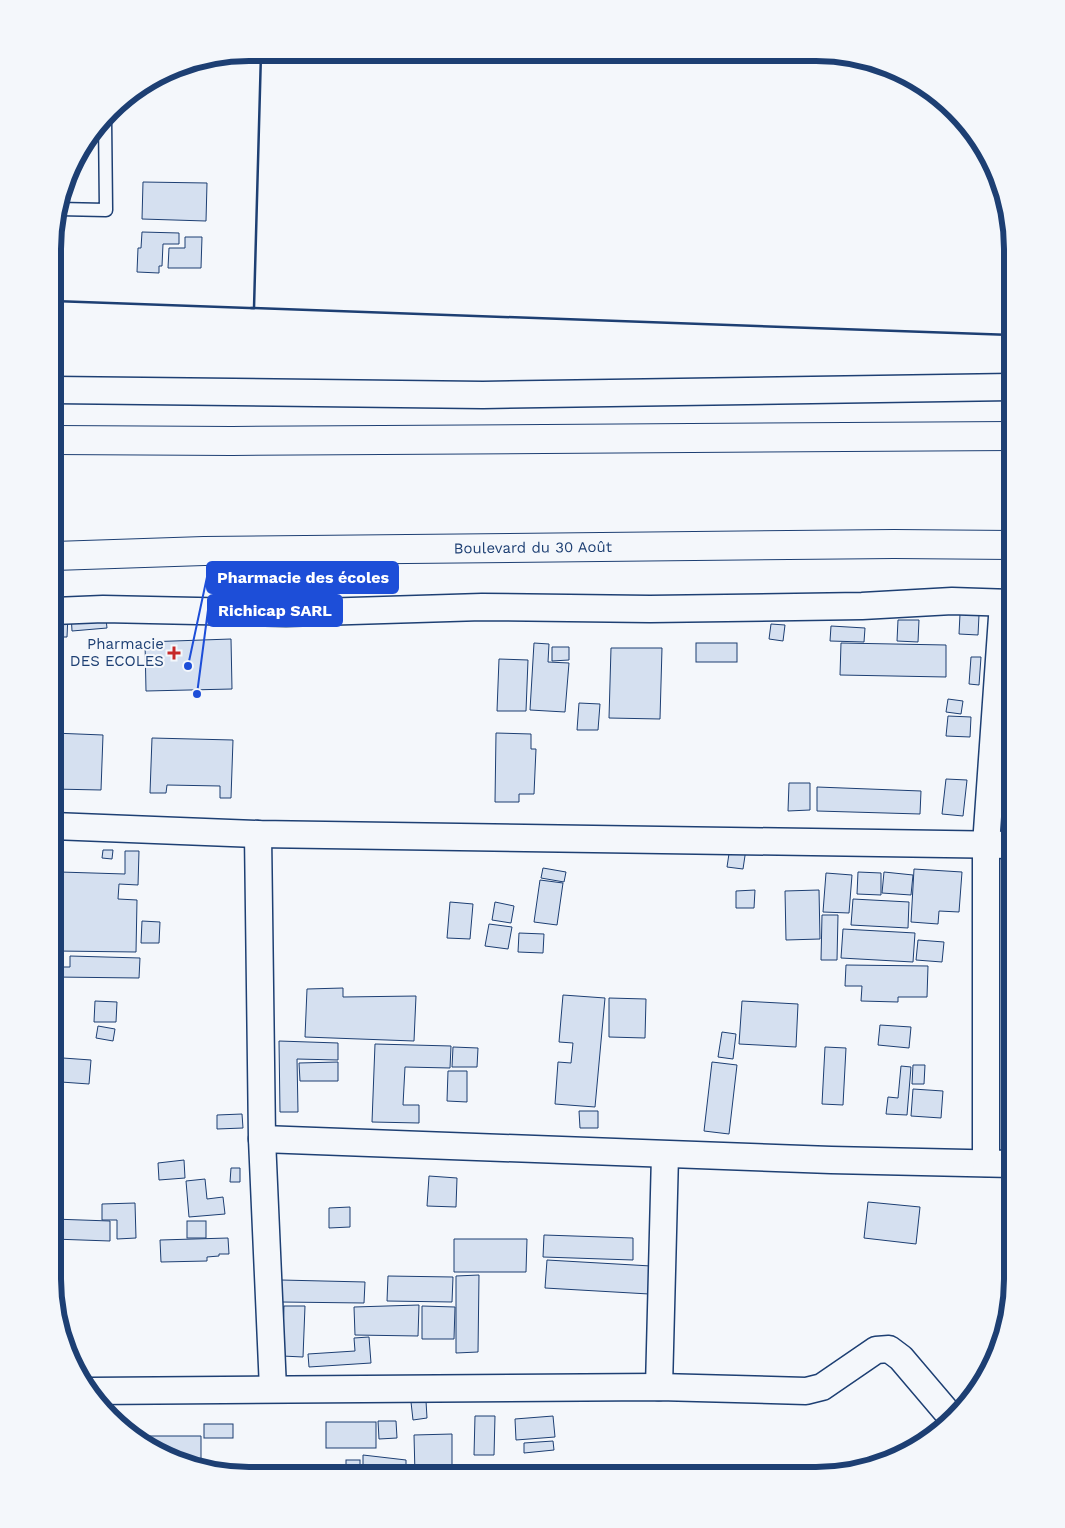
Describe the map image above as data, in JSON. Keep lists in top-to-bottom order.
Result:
{
  "streets": {
    "highway": ["Boulevard du 30 Août"]
  },
  "places": {
    "health": ["Pharmacie DES ECOLES"],
    "other": ["Pharmacie des écoles", "Richicap SARL"]
  }
}
